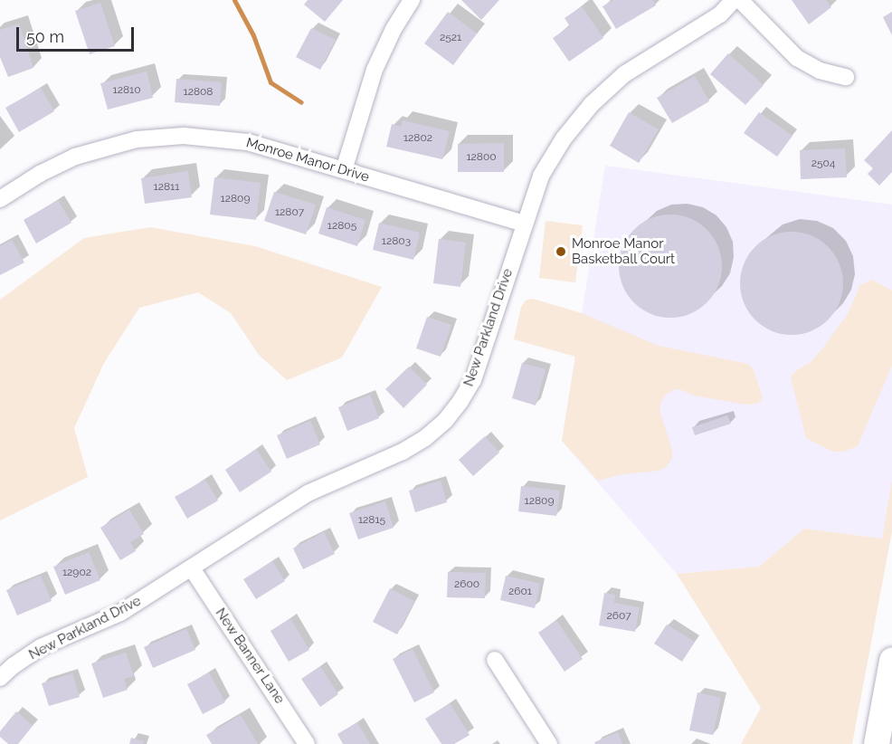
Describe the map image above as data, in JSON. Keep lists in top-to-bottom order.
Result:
{
  "streets": {
    "street": ["Monroe Manor Drive", "New Parkland Drive", "New Banner Lane"]
  },
  "crossings": [
    ["Monroe Manor Drive", "New Parkland Drive"],
    ["New Parkland Drive", "New Banner Lane"]
  ],
  "places": ["Monroe Manor Basketball Court"],
  "house_numbers": [
    "2521",
    "12810",
    "12808",
    "12802",
    "12800",
    "2504",
    "12811",
    "12809",
    "12807",
    "12805",
    "12803",
    "12809",
    "12815",
    "12902",
    "2600",
    "2601",
    "2607"
  ],
  "scale_bar": "50 m"
}
